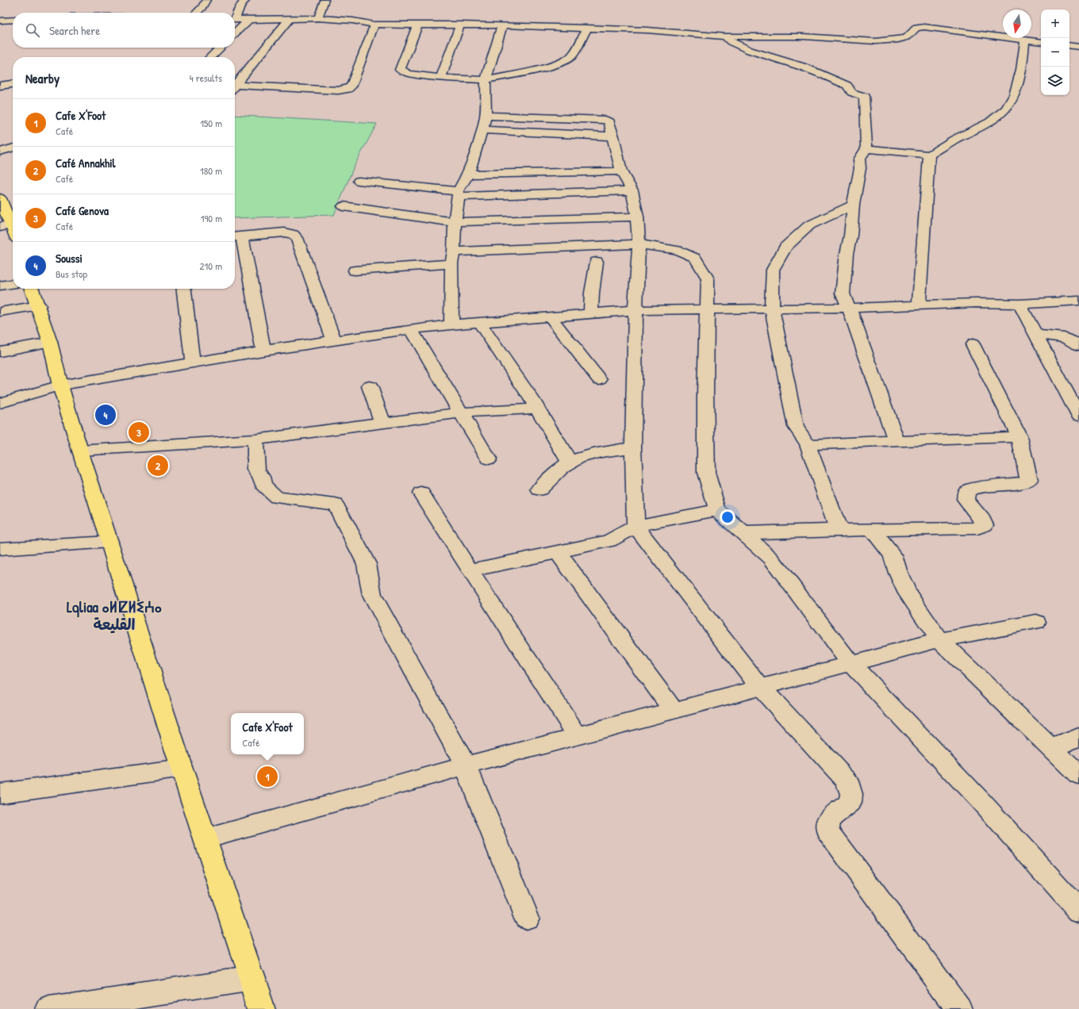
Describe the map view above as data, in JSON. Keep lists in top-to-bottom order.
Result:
{
  "districts": ["Lqliaa ⴰⵍⵇⵍⵉⵄⴰ القليعة"],
  "north": "bottom",
  "page": {
    "map_buttons": ["+", "−"],
    "search": "Search here",
    "heading": ["Nearby", "4 results"],
    "list": [
      {
        "mark": "1",
        "name": "Cafe X'Foot",
        "note": "Café",
        "value": "150 m"
      },
      {
        "mark": "2",
        "name": "Café Annakhil",
        "note": "Café",
        "value": "180 m"
      },
      {
        "mark": "3",
        "name": "Café Genova",
        "note": "Café",
        "value": "190 m"
      },
      {
        "mark": "4",
        "name": "Soussi",
        "note": "Bus stop",
        "value": "210 m"
      }
    ],
    "pins": [
      "4",
      "3",
      "2",
      "1"
    ],
    "popup": ["Cafe X'Foot", "Café"]
  }
}
